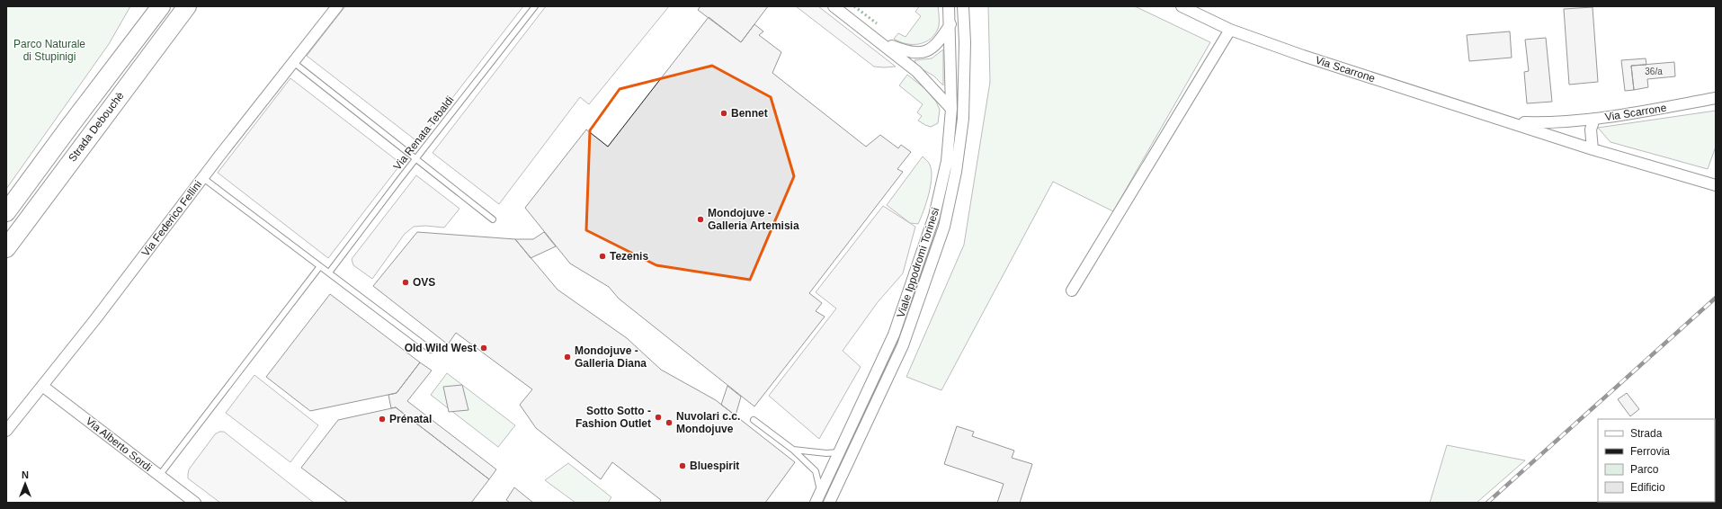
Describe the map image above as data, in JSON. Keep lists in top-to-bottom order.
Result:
{
  "streets": {
    "main road": ["Strada Debouchè"],
    "street": [
      "Via Scarrone",
      "Via Federico Fellini",
      "Viale Ippodromi Torinesi",
      "Via Alberto Sordi"
    ],
    "lane": ["Via Renata Tebaldi"]
  },
  "crossings": [
    ["Via Federico Fellini", "Via Alberto Sordi"]
  ],
  "parks": ["Parco Naturale di Stupinigi"],
  "places": [
    "Bennet",
    "Mondojuve - Galleria Artemisia",
    "Tezenis",
    "OVS",
    "Old Wild West",
    "Mondojuve - Galleria Diana",
    "Sotto Sotto - Fashion Outlet",
    "Prénatal",
    "Nuvolari c.c. Mondojuve",
    "Bluespirit"
  ],
  "house_numbers": ["36/a"],
  "legend": [
    "Strada",
    "Ferrovia",
    "Parco",
    "Edificio"
  ],
  "north": "top"
}
